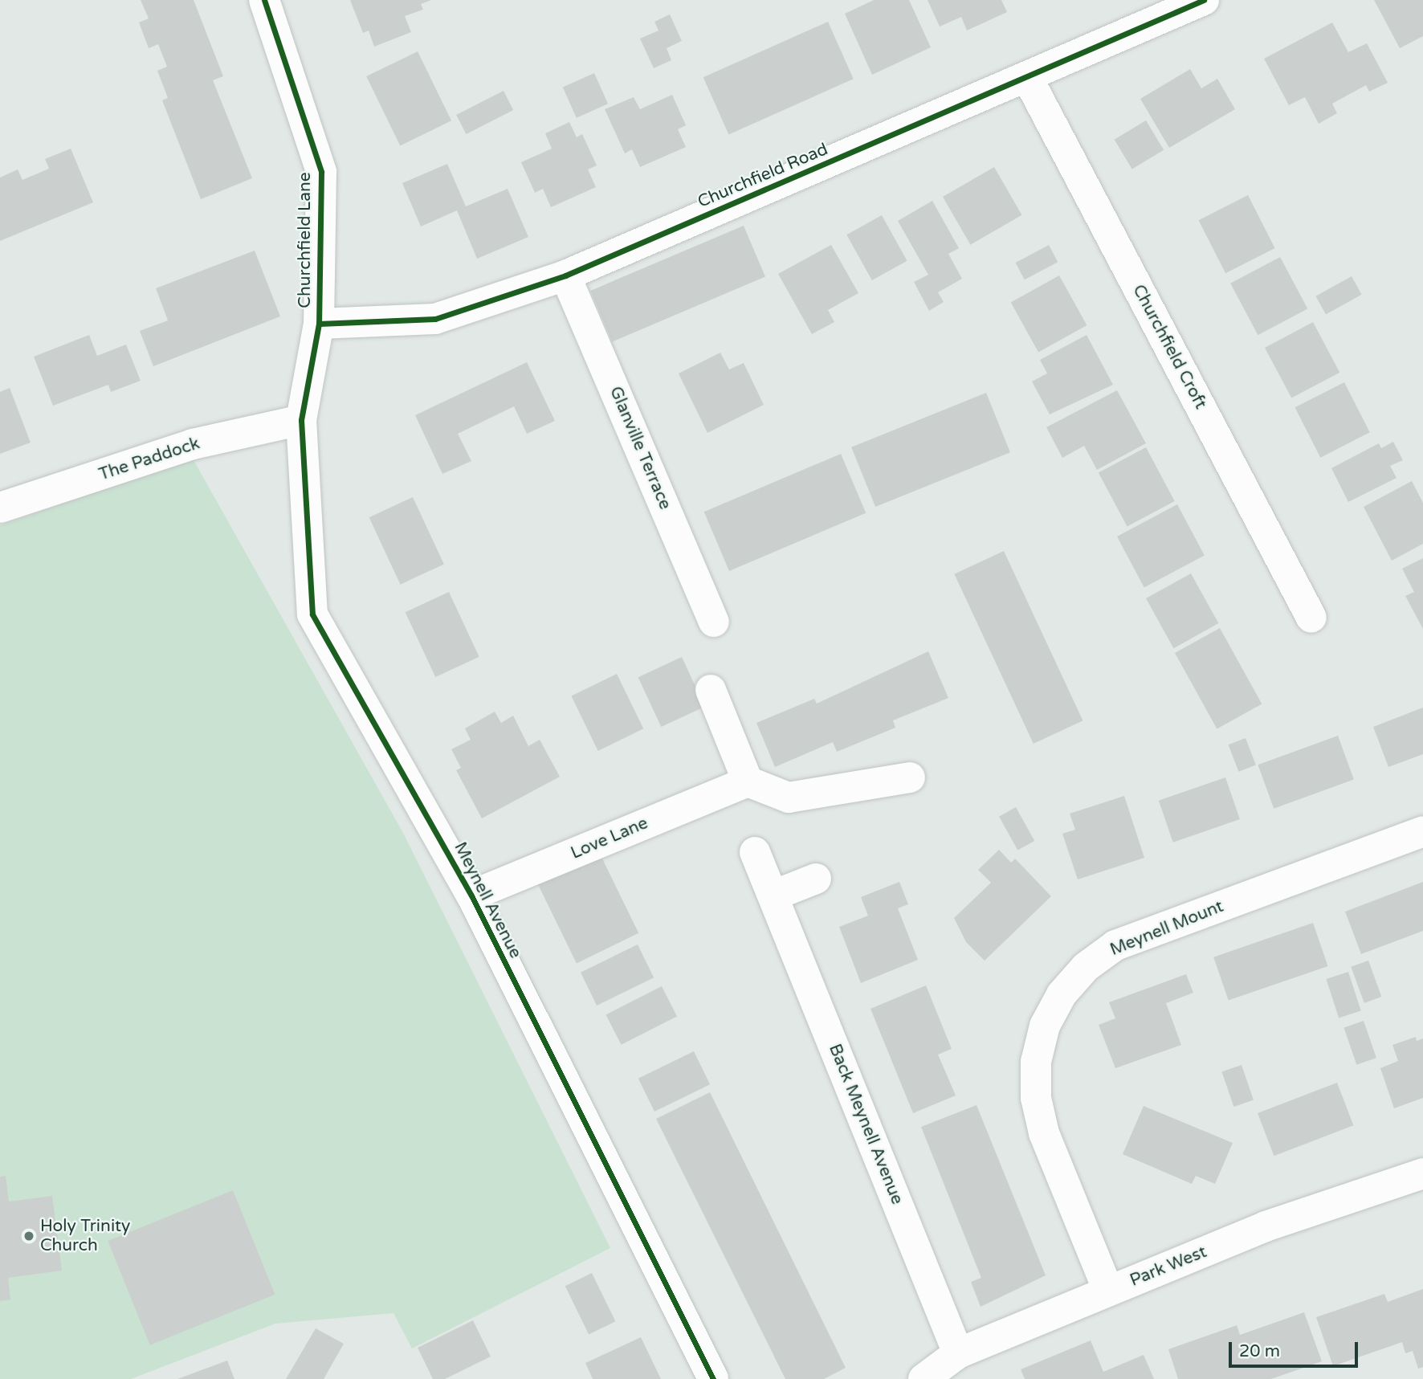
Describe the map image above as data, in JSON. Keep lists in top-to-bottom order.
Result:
{
  "streets": {
    "street": [
      "Churchfield Road",
      "Churchfield Lane",
      "Churchfield Croft",
      "Glanville Terrace",
      "The Paddock",
      "Love Lane",
      "Meynell Avenue",
      "Meynell Mount",
      "Back Meynell Avenue",
      "Park West"
    ]
  },
  "crossings": [
    ["Churchfield Road", "Churchfield Lane"],
    ["Churchfield Road", "Churchfield Croft"],
    ["Churchfield Road", "Glanville Terrace"],
    ["Churchfield Lane", "The Paddock"],
    ["Churchfield Lane", "Meynell Avenue"],
    ["The Paddock", "Meynell Avenue"],
    ["Love Lane", "Meynell Avenue"],
    ["Meynell Mount", "Park West"],
    ["Back Meynell Avenue", "Park West"]
  ],
  "places": ["Holy Trinity Church"],
  "scale_bar": "20 m"
}
